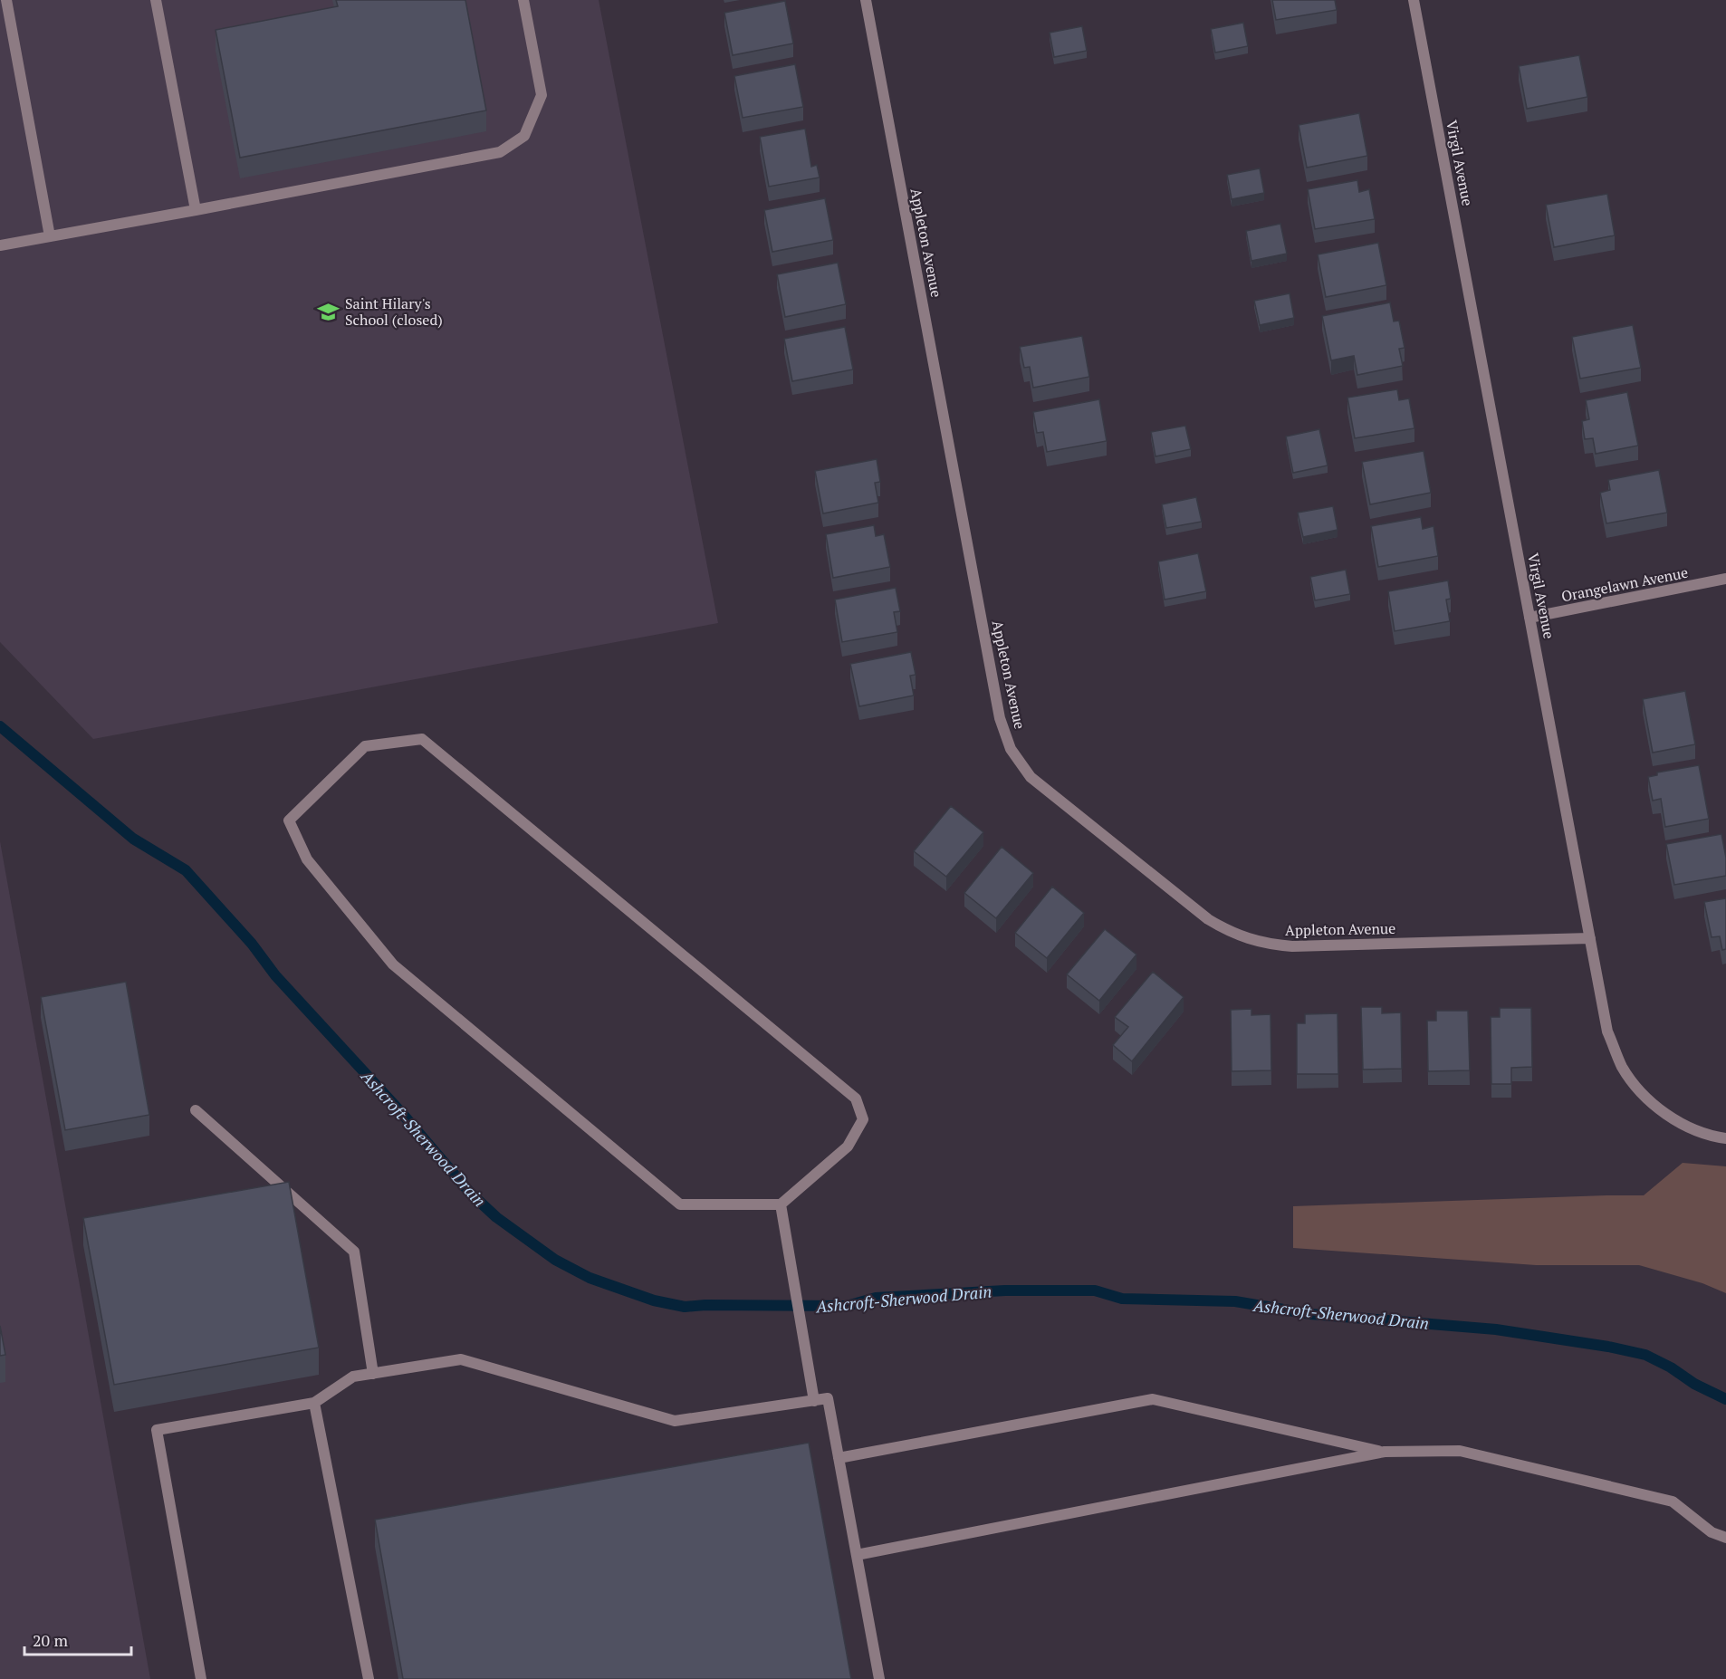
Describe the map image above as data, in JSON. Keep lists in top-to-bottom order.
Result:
{
  "streets": {
    "street": ["Virgil Avenue", "Appleton Avenue", "Orangelawn Avenue"]
  },
  "crossings": [
    ["Virgil Avenue", "Appleton Avenue"],
    ["Virgil Avenue", "Orangelawn Avenue"]
  ],
  "water": ["Ashcroft-Sherwood Drain"],
  "places": {
    "school or university": ["Saint Hilary's School (closed)"]
  },
  "scale_bar": "20 m"
}
